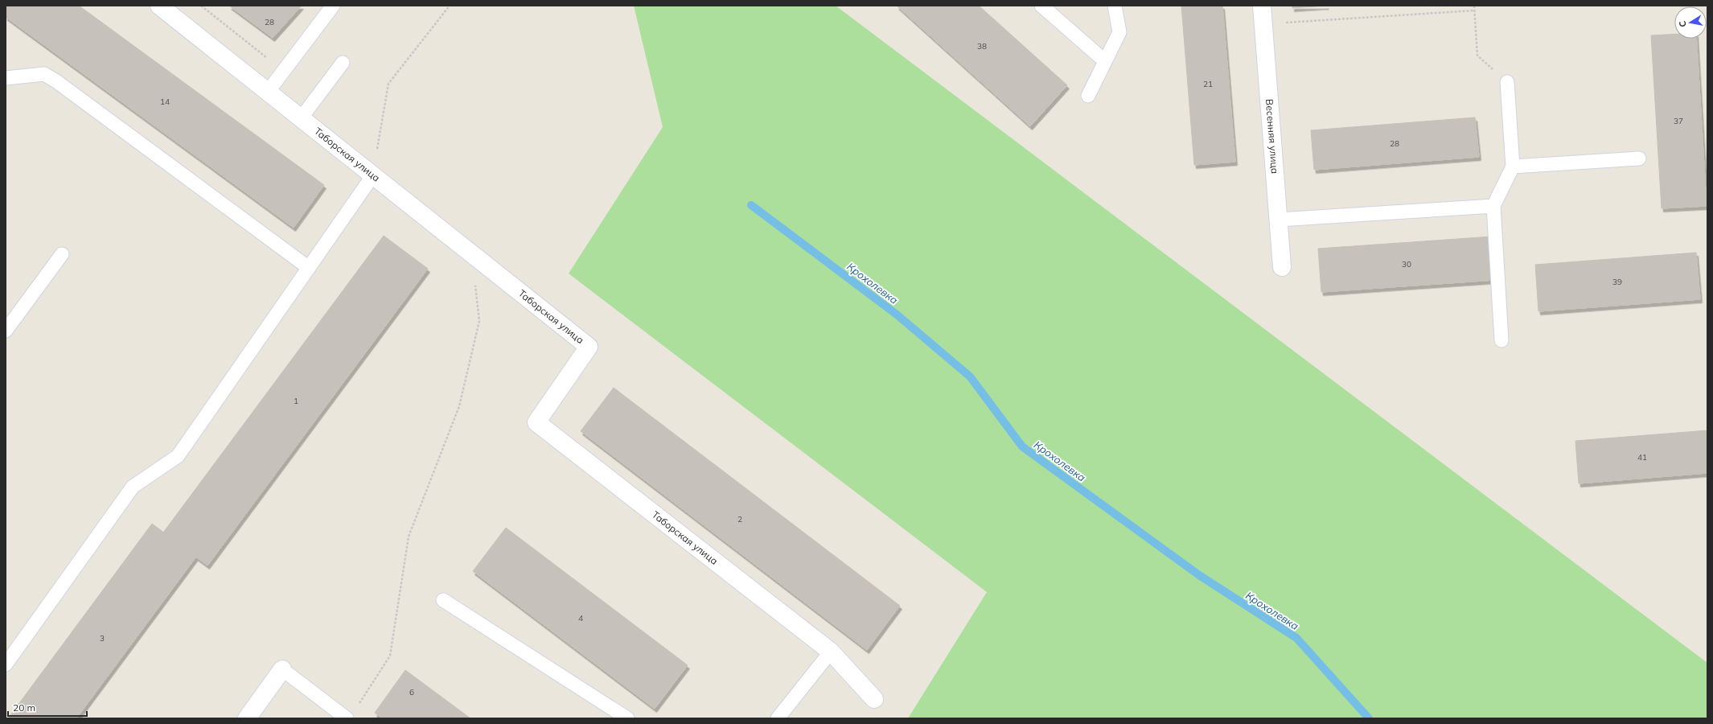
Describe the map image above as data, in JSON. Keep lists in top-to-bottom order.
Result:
{
  "streets": {
    "street": ["Весенняя улица", "Таборская улица"]
  },
  "water": ["Крохолевка"],
  "house_numbers": [
    "28",
    "38",
    "21",
    "14",
    "37",
    "28",
    "30",
    "39",
    "1",
    "41",
    "2",
    "4",
    "3",
    "6"
  ],
  "scale_bar": "20 m",
  "north": "left"
}
